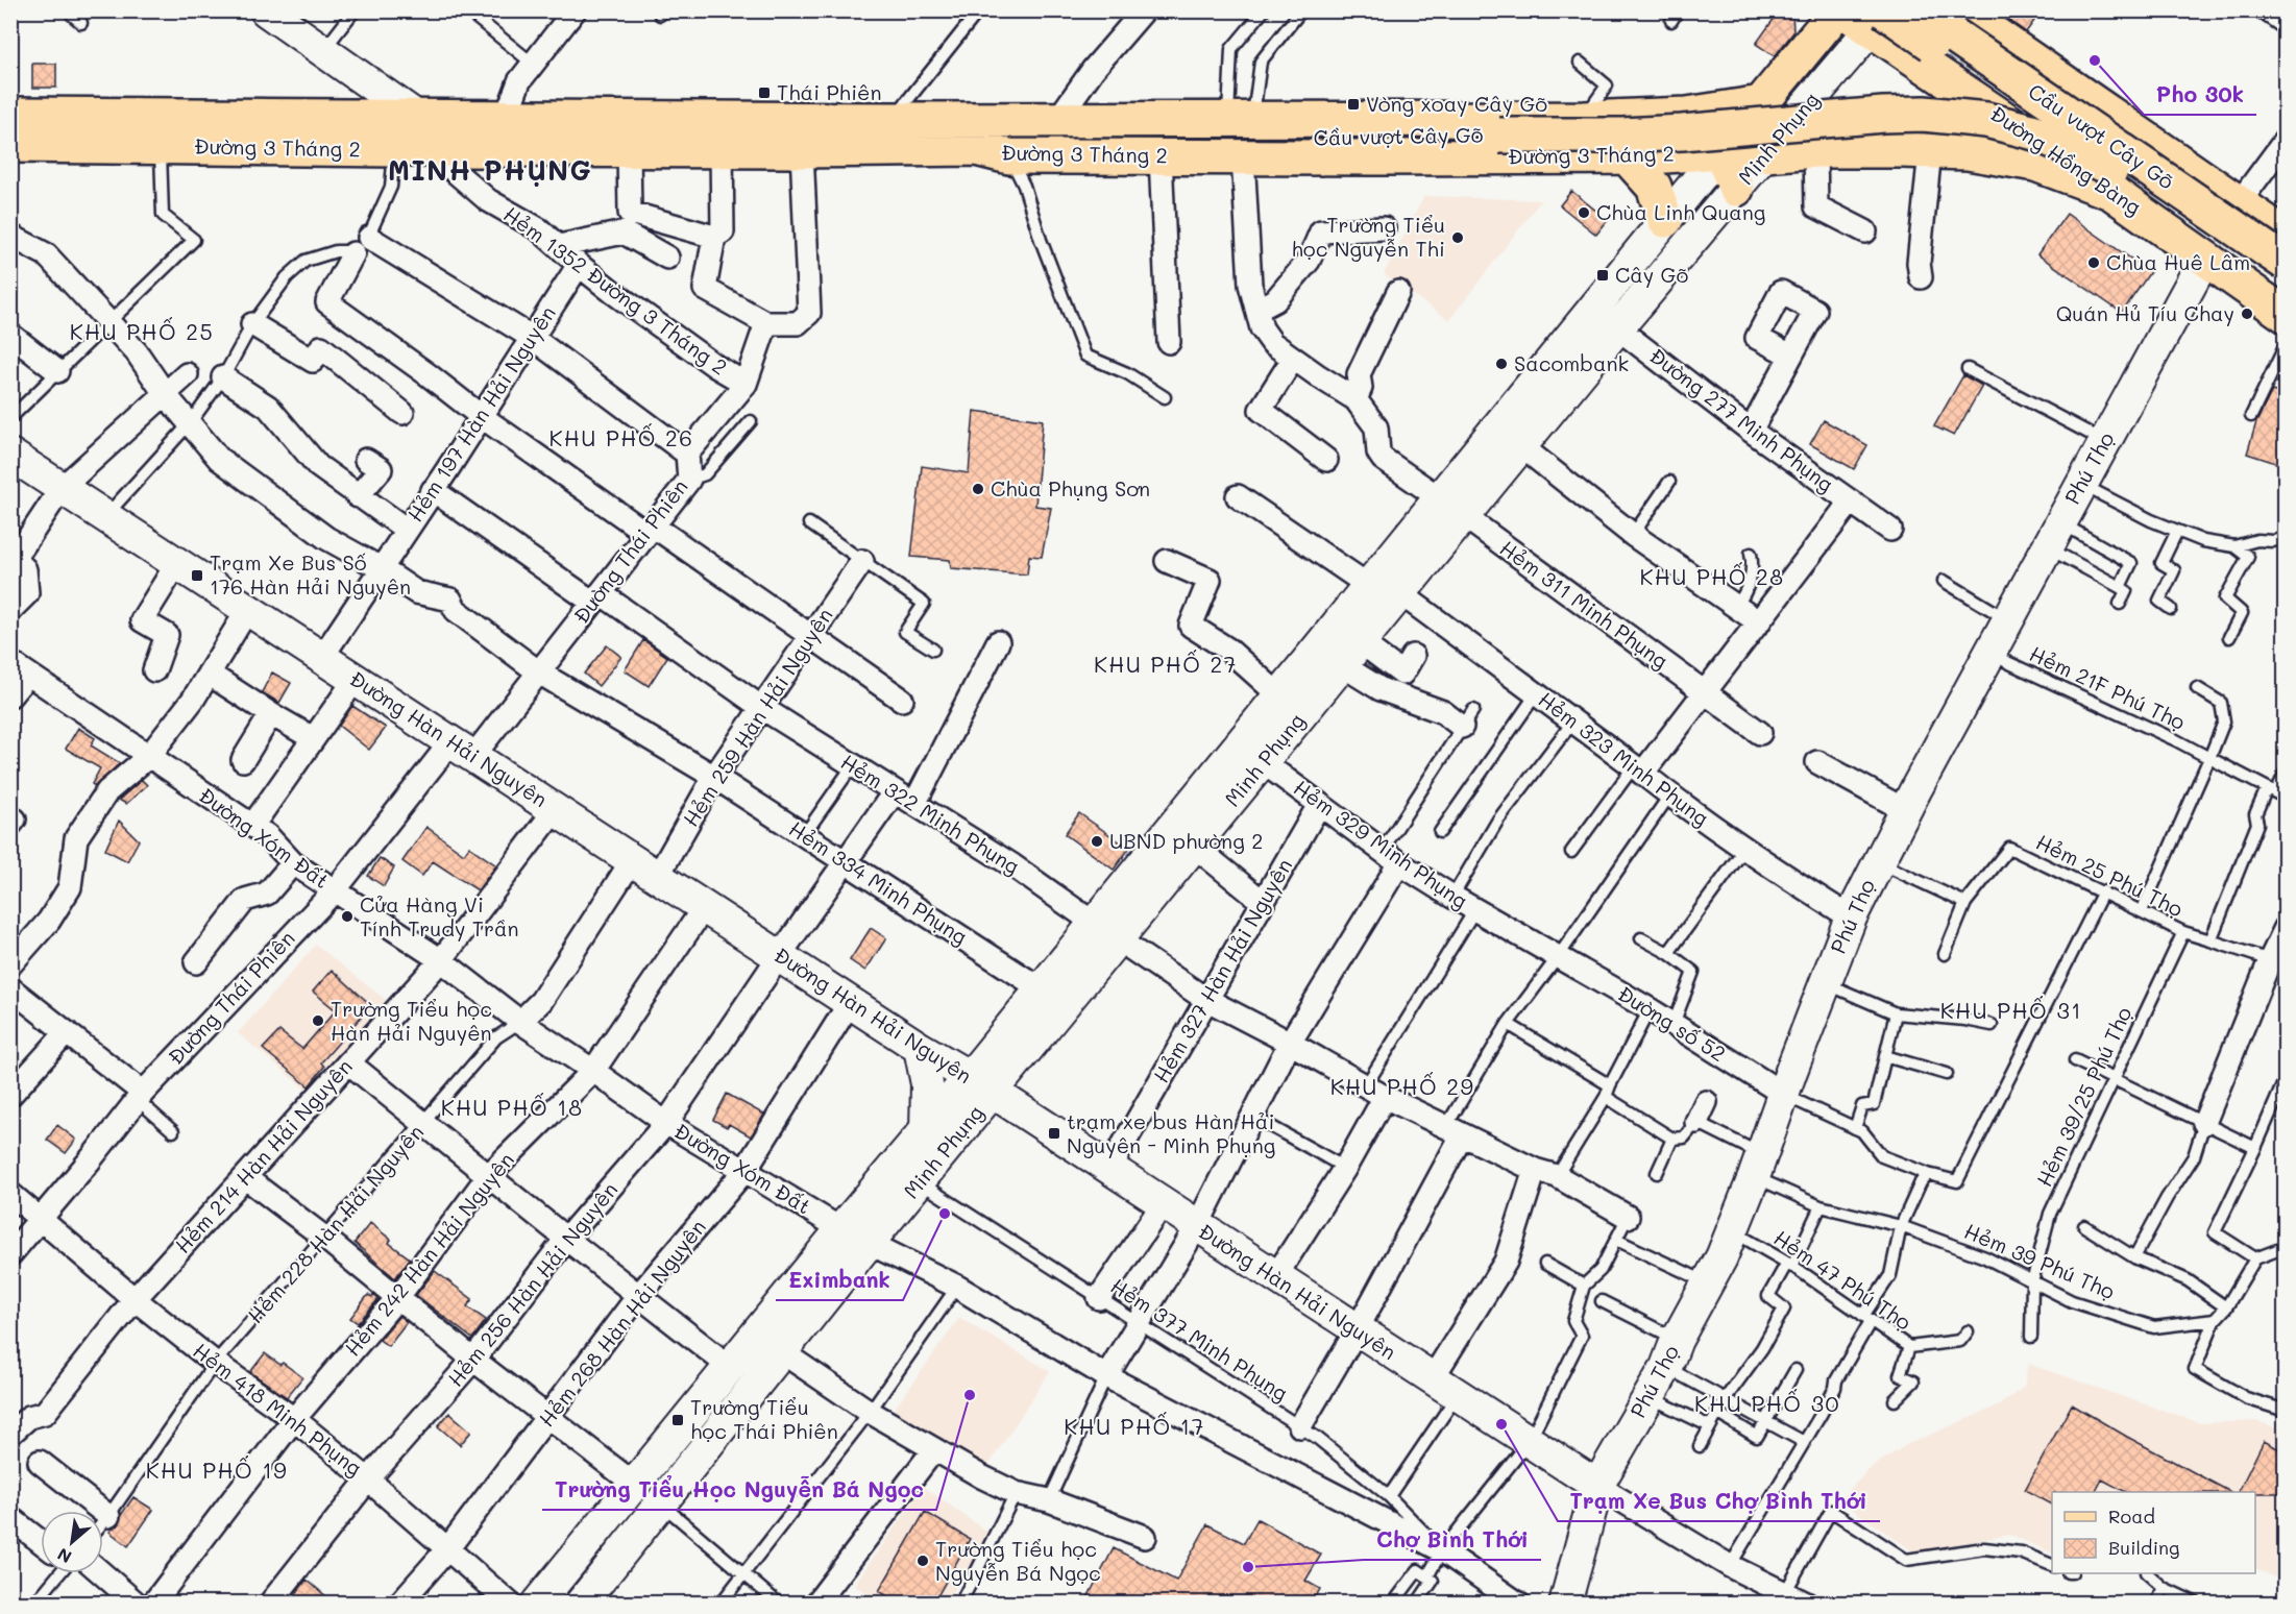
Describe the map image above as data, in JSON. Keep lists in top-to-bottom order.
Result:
{
  "streets": {
    "main road": [
      "Cầu vượt Cây Gõ",
      "Minh Phụng",
      "Đường 3 Tháng 2",
      "Đường Hồng Bàng",
      "Phú Thọ",
      "Đường Hàn Hải Nguyên"
    ],
    "street": [
      "Hẻm 1352 Đường 3 Tháng 2",
      "Hẻm 197 Hàn Hải Nguyên",
      "Đường 277 Minh Phụng",
      "Đường Thái Phiên",
      "Hẻm 311 Minh Phụng",
      "Hẻm 259 Hàn Hải Nguyên",
      "Hẻm 323 Minh Phụng",
      "Hẻm 322 Minh Phụng",
      "Đường Xóm Đất",
      "Hẻm 329 Minh Phụng",
      "Hẻm 334 Minh Phụng",
      "Hẻm 327 Hàn Hải Nguyên",
      "Đường số 52",
      "Hẻm 214 Hàn Hải Nguyên",
      "Hẻm 228 Hàn Hải Nguyên",
      "Hẻm 242 Hàn Hải Nguyên",
      "Hẻm 256 Hàn Hải Nguyên",
      "Hẻm 268 Hàn Hải Nguyên",
      "Hẻm 418 Minh Phụng"
    ],
    "lane": [
      "Hẻm 21F Phú Thọ",
      "Hẻm 25 Phú Thọ",
      "Hẻm 39/25 Phú Thọ",
      "Hẻm 39 Phú Thọ",
      "Hẻm 47 Phú Thọ",
      "Hẻm 377 Minh Phụng"
    ]
  },
  "crossings": [
    ["Cầu vượt Cây Gõ", "Minh Phụng"],
    ["Cầu vượt Cây Gõ", "Đường 3 Tháng 2"],
    ["Cầu vượt Cây Gõ", "Đường Hồng Bàng"],
    ["Minh Phụng", "Đường 3 Tháng 2"],
    ["Minh Phụng", "Đường Hồng Bàng"],
    ["Minh Phụng", "Đường 277 Minh Phụng"],
    ["Minh Phụng", "Hẻm 311 Minh Phụng"],
    ["Minh Phụng", "Đường Hàn Hải Nguyên"],
    ["Minh Phụng", "Hẻm 323 Minh Phụng"],
    ["Minh Phụng", "Hẻm 322 Minh Phụng"],
    ["Minh Phụng", "Đường Xóm Đất"],
    ["Minh Phụng", "Hẻm 329 Minh Phụng"],
    ["Minh Phụng", "Hẻm 334 Minh Phụng"],
    ["Minh Phụng", "Hẻm 377 Minh Phụng"],
    ["Đường 3 Tháng 2", "Đường Hồng Bàng"],
    ["Đường 3 Tháng 2", "Hẻm 1352 Đường 3 Tháng 2"],
    ["Đường Hồng Bàng", "Phú Thọ"],
    ["Hẻm 1352 Đường 3 Tháng 2", "Hẻm 197 Hàn Hải Nguyên"],
    ["Hẻm 1352 Đường 3 Tháng 2", "Đường Thái Phiên"],
    ["Hẻm 197 Hàn Hải Nguyên", "Đường Hàn Hải Nguyên"],
    ["Hẻm 197 Hàn Hải Nguyên", "Hẻm 322 Minh Phụng"],
    ["Hẻm 197 Hàn Hải Nguyên", "Hẻm 334 Minh Phụng"],
    ["Phú Thọ", "Hẻm 21F Phú Thọ"],
    ["Phú Thọ", "Đường Hàn Hải Nguyên"],
    ["Phú Thọ", "Hẻm 323 Minh Phụng"],
    ["Phú Thọ", "Đường số 52"],
    ["Phú Thọ", "Hẻm 39 Phú Thọ"],
    ["Phú Thọ", "Hẻm 47 Phú Thọ"],
    ["Đường Thái Phiên", "Đường Hàn Hải Nguyên"],
    ["Đường Thái Phiên", "Hẻm 322 Minh Phụng"],
    ["Đường Thái Phiên", "Đường Xóm Đất"],
    ["Đường Thái Phiên", "Hẻm 334 Minh Phụng"],
    ["Đường Thái Phiên", "Hẻm 418 Minh Phụng"],
    ["Hẻm 259 Hàn Hải Nguyên", "Đường Hàn Hải Nguyên"],
    ["Hẻm 259 Hàn Hải Nguyên", "Hẻm 322 Minh Phụng"],
    ["Hẻm 259 Hàn Hải Nguyên", "Hẻm 334 Minh Phụng"],
    ["Đường Hàn Hải Nguyên", "Hẻm 327 Hàn Hải Nguyên"],
    ["Đường Hàn Hải Nguyên", "Hẻm 214 Hàn Hải Nguyên"],
    ["Đường Hàn Hải Nguyên", "Hẻm 228 Hàn Hải Nguyên"],
    ["Đường Hàn Hải Nguyên", "Hẻm 242 Hàn Hải Nguyên"],
    ["Đường Hàn Hải Nguyên", "Hẻm 256 Hàn Hải Nguyên"],
    ["Đường Hàn Hải Nguyên", "Hẻm 268 Hàn Hải Nguyên"],
    ["Hẻm 322 Minh Phụng", "Hẻm 327 Hàn Hải Nguyên"],
    ["Hẻm 322 Minh Phụng", "Hẻm 256 Hàn Hải Nguyên"],
    ["Đường Xóm Đất", "Hẻm 214 Hàn Hải Nguyên"],
    ["Đường Xóm Đất", "Hẻm 228 Hàn Hải Nguyên"],
    ["Đường Xóm Đất", "Hẻm 242 Hàn Hải Nguyên"],
    ["Đường Xóm Đất", "Hẻm 256 Hàn Hải Nguyên"],
    ["Đường Xóm Đất", "Hẻm 268 Hàn Hải Nguyên"],
    ["Đường Xóm Đất", "Hẻm 377 Minh Phụng"],
    ["Hẻm 329 Minh Phụng", "Hẻm 327 Hàn Hải Nguyên"],
    ["Hẻm 329 Minh Phụng", "Đường số 52"],
    ["Hẻm 25 Phú Thọ", "Hẻm 39/25 Phú Thọ"],
    ["Hẻm 334 Minh Phụng", "Hẻm 256 Hàn Hải Nguyên"],
    ["Hẻm 39/25 Phú Thọ", "Hẻm 39 Phú Thọ"],
    ["Hẻm 214 Hàn Hải Nguyên", "Hẻm 418 Minh Phụng"],
    ["Hẻm 228 Hàn Hải Nguyên", "Hẻm 418 Minh Phụng"],
    ["Hẻm 242 Hàn Hải Nguyên", "Hẻm 418 Minh Phụng"],
    ["Hẻm 256 Hàn Hải Nguyên", "Hẻm 418 Minh Phụng"],
    ["Hẻm 268 Hàn Hải Nguyên", "Hẻm 418 Minh Phụng"]
  ],
  "districts": [
    "MINH PHỤNG",
    "KHU PHỐ 25",
    "KHU PHỐ 26",
    "KHU PHỐ 28",
    "KHU PHỐ 27",
    "KHU PHỐ 31",
    "KHU PHỐ 29",
    "KHU PHỐ 18",
    "KHU PHỐ 30",
    "KHU PHỐ 17",
    "KHU PHỐ 19"
  ],
  "places": {
    "other": [
      "Pho 30k",
      "Chùa Linh Quang",
      "Trường Tiểu học Nguyễn Thi",
      "Chùa Huê Lâm",
      "Quán Hủ Tíu Chay",
      "Sacombank",
      "Chùa Phụng Sơn",
      "UBND phường 2",
      "Cửa Hàng Vi Tính Trudy Trần",
      "Trường Tiểu học Hàn Hải Nguyên",
      "Eximbank",
      "Trường Tiểu Học Nguyễn Bá Ngọc",
      "Trạm Xe Bus Chợ Bình Thới",
      "Trường Tiểu học Nguyễn Bá Ngọc",
      "Chợ Bình Thới"
    ],
    "transit": [
      "Thái Phiên",
      "Vòng xoay Cây Gõ",
      "Cây Gõ",
      "Trạm Xe Bus Số 176 Hàn Hải Nguyên",
      "trạm xe bus Hàn Hải Nguyên - Minh Phụng",
      "Trường Tiểu học Thái Phiên"
    ]
  },
  "legend": ["Road", "Building"],
  "north": "bottom left"
}
